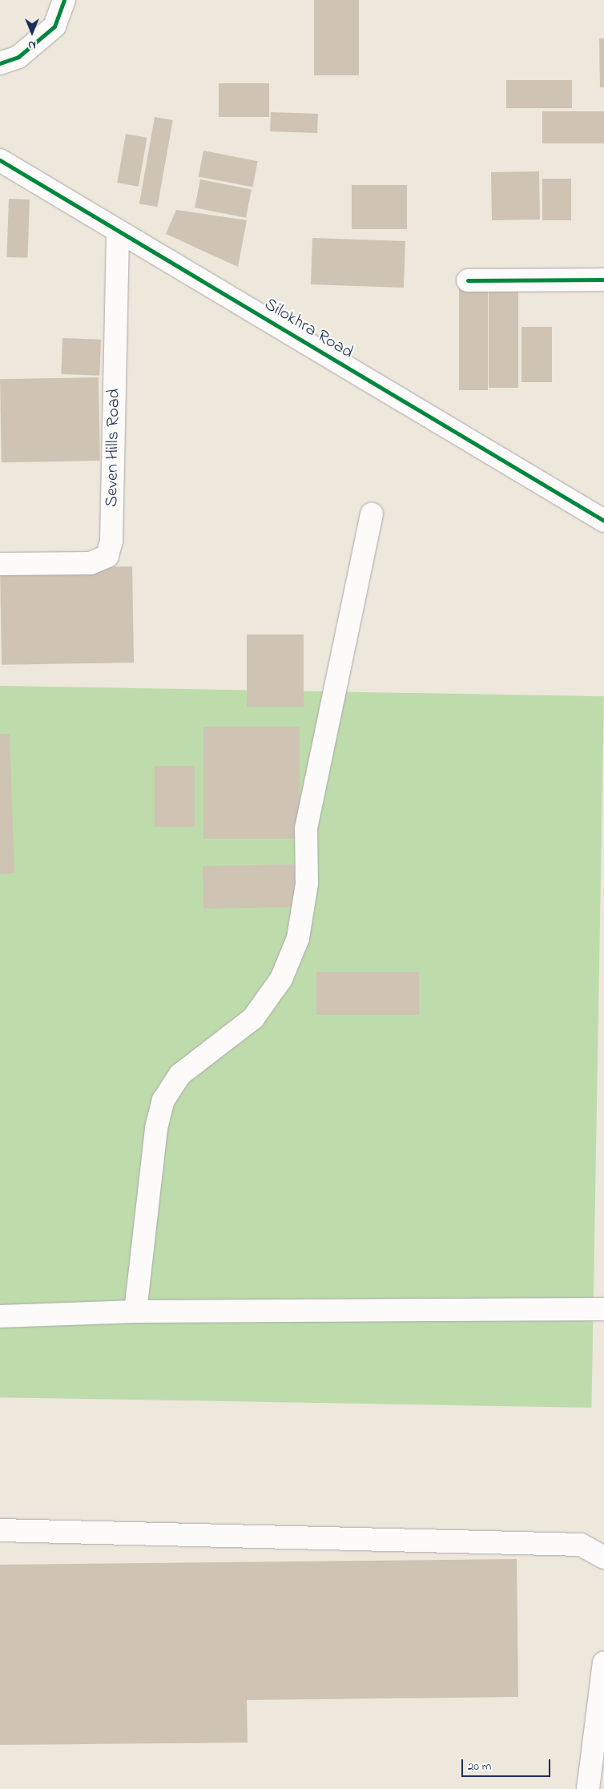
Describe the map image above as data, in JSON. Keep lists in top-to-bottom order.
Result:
{
  "streets": {
    "street": ["Silokhra Road", "Seven Hills Road"]
  },
  "crossings": [
    ["Silokhra Road", "Seven Hills Road"]
  ],
  "scale_bar": "20 m",
  "north": "bottom"
}
